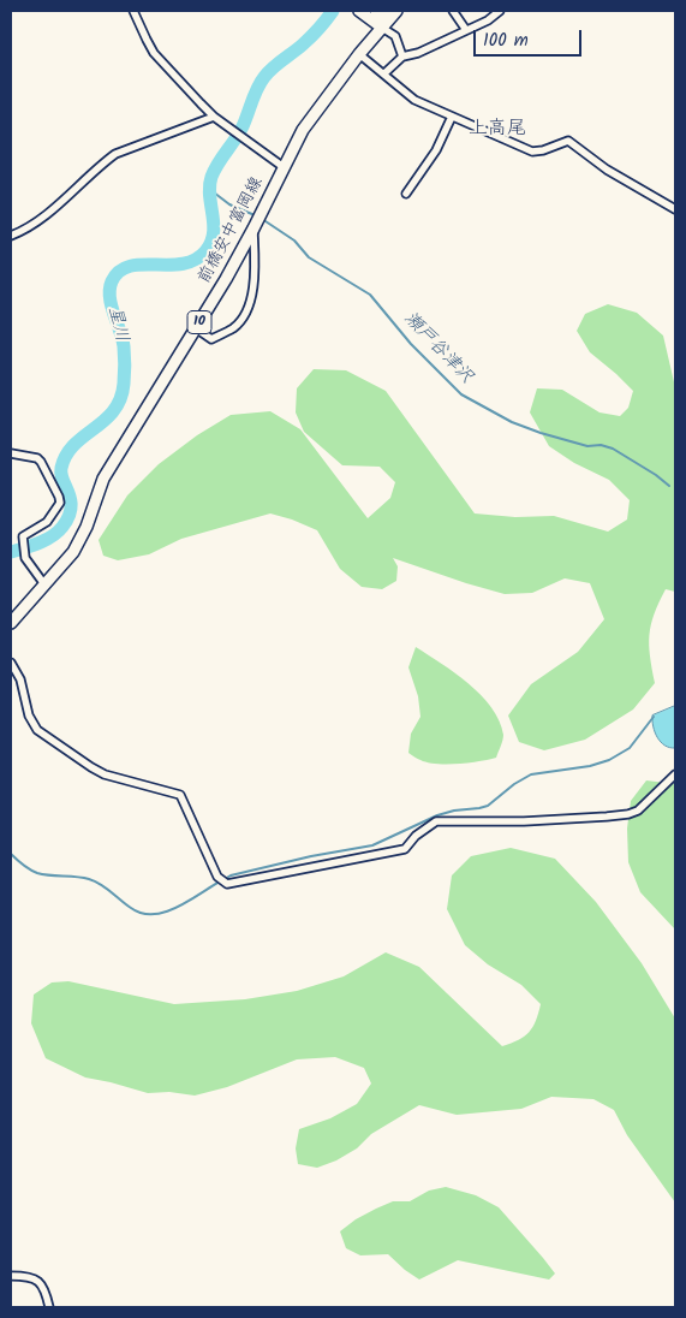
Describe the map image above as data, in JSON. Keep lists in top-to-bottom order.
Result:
{
  "streets": {
    "main road": ["前橋安中富岡線", "10"]
  },
  "districts": ["上高尾"],
  "water": ["星川", "瀬戸谷津沢"],
  "scale_bar": "100 m"
}
